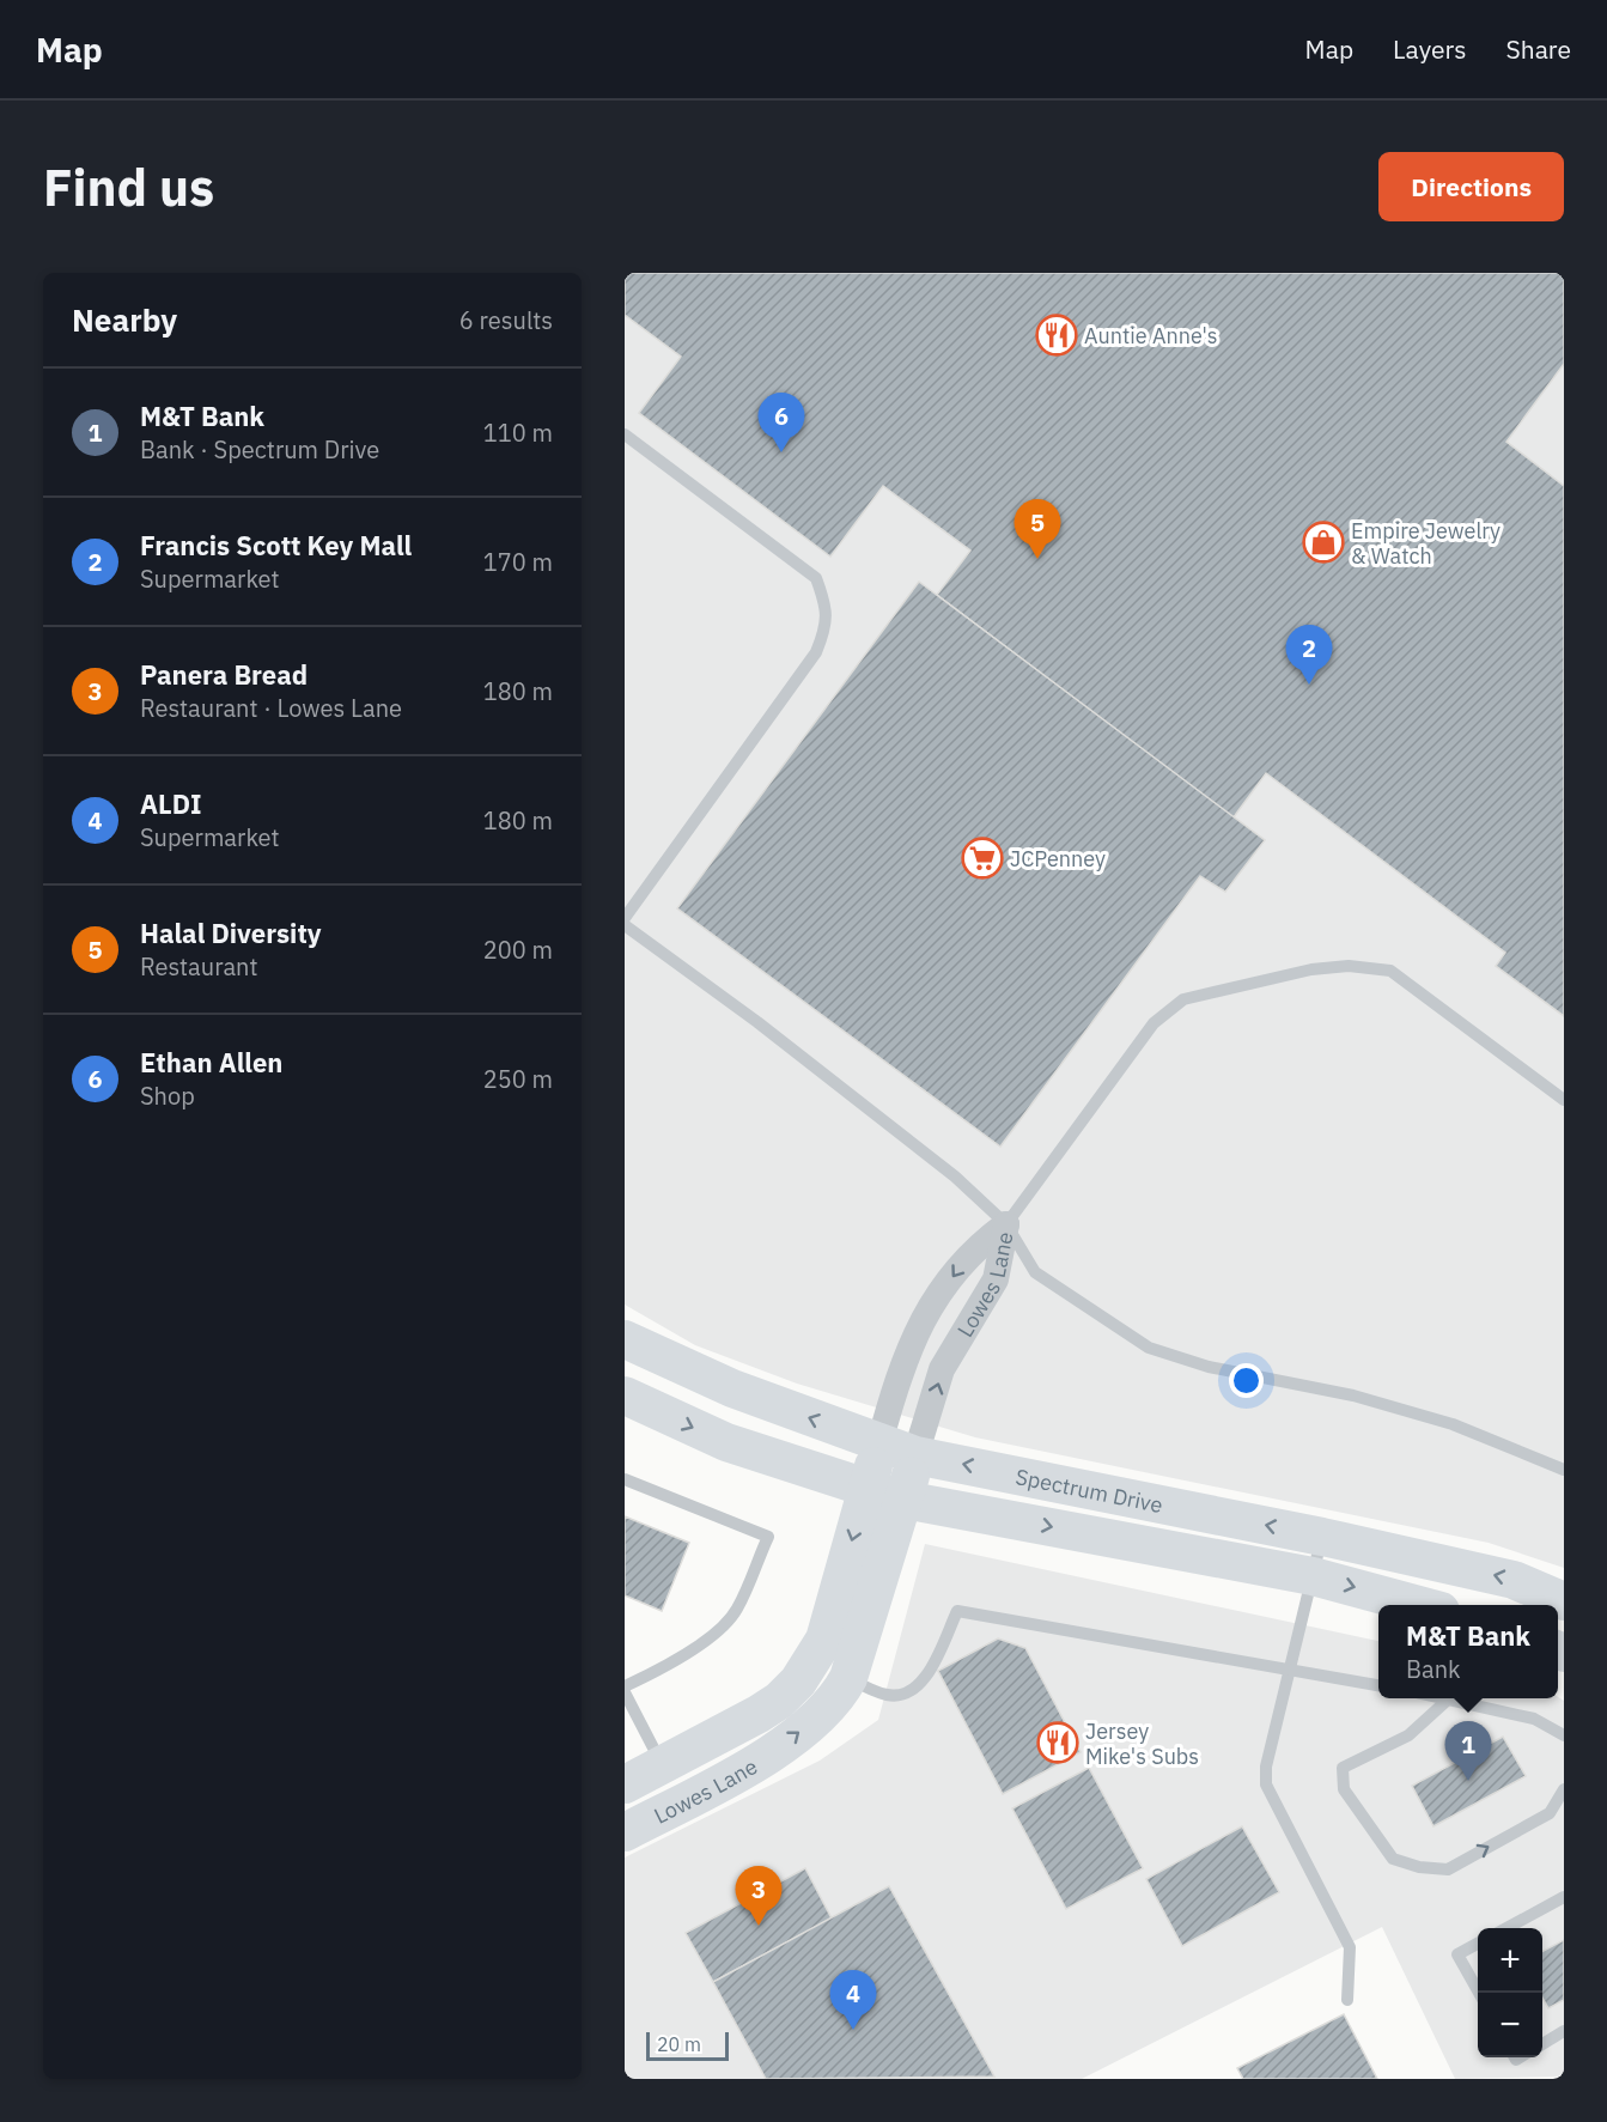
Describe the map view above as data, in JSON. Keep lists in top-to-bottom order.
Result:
{
  "streets": {
    "main road": ["Lowes Lane", "Spectrum Drive"]
  },
  "crossings": [
    ["Lowes Lane", "Spectrum Drive"]
  ],
  "places": {
    "restaurant": ["Auntie Anne's", "Jersey Mike's Subs"],
    "shop": ["Empire Jewelry & Watch"],
    "supermarket": ["JCPenney"]
  },
  "scale_bar": "20 m",
  "page": {
    "header": "Map",
    "nav": ["Map", "Layers", "Share"],
    "buttons": "Directions",
    "title": "Find us",
    "heading": ["Nearby", "6 results"],
    "list": [
      {
        "mark": "1",
        "name": "M&T Bank",
        "note": "Bank · Spectrum Drive",
        "value": "110 m"
      },
      {
        "mark": "2",
        "name": "Francis Scott Key Mall",
        "note": "Supermarket",
        "value": "170 m"
      },
      {
        "mark": "3",
        "name": "Panera Bread",
        "note": "Restaurant · Lowes Lane",
        "value": "180 m"
      },
      {
        "mark": "4",
        "name": "ALDI",
        "note": "Supermarket",
        "value": "180 m"
      },
      {
        "mark": "5",
        "name": "Halal Diversity",
        "note": "Restaurant",
        "value": "200 m"
      },
      {
        "mark": "6",
        "name": "Ethan Allen",
        "note": "Shop",
        "value": "250 m"
      }
    ],
    "pins": [
      "6",
      "5",
      "2",
      "1",
      "3",
      "4"
    ],
    "popup": ["M&T Bank", "Bank"],
    "map_buttons": ["+", "−"],
    "scale": "20 m"
  }
}
